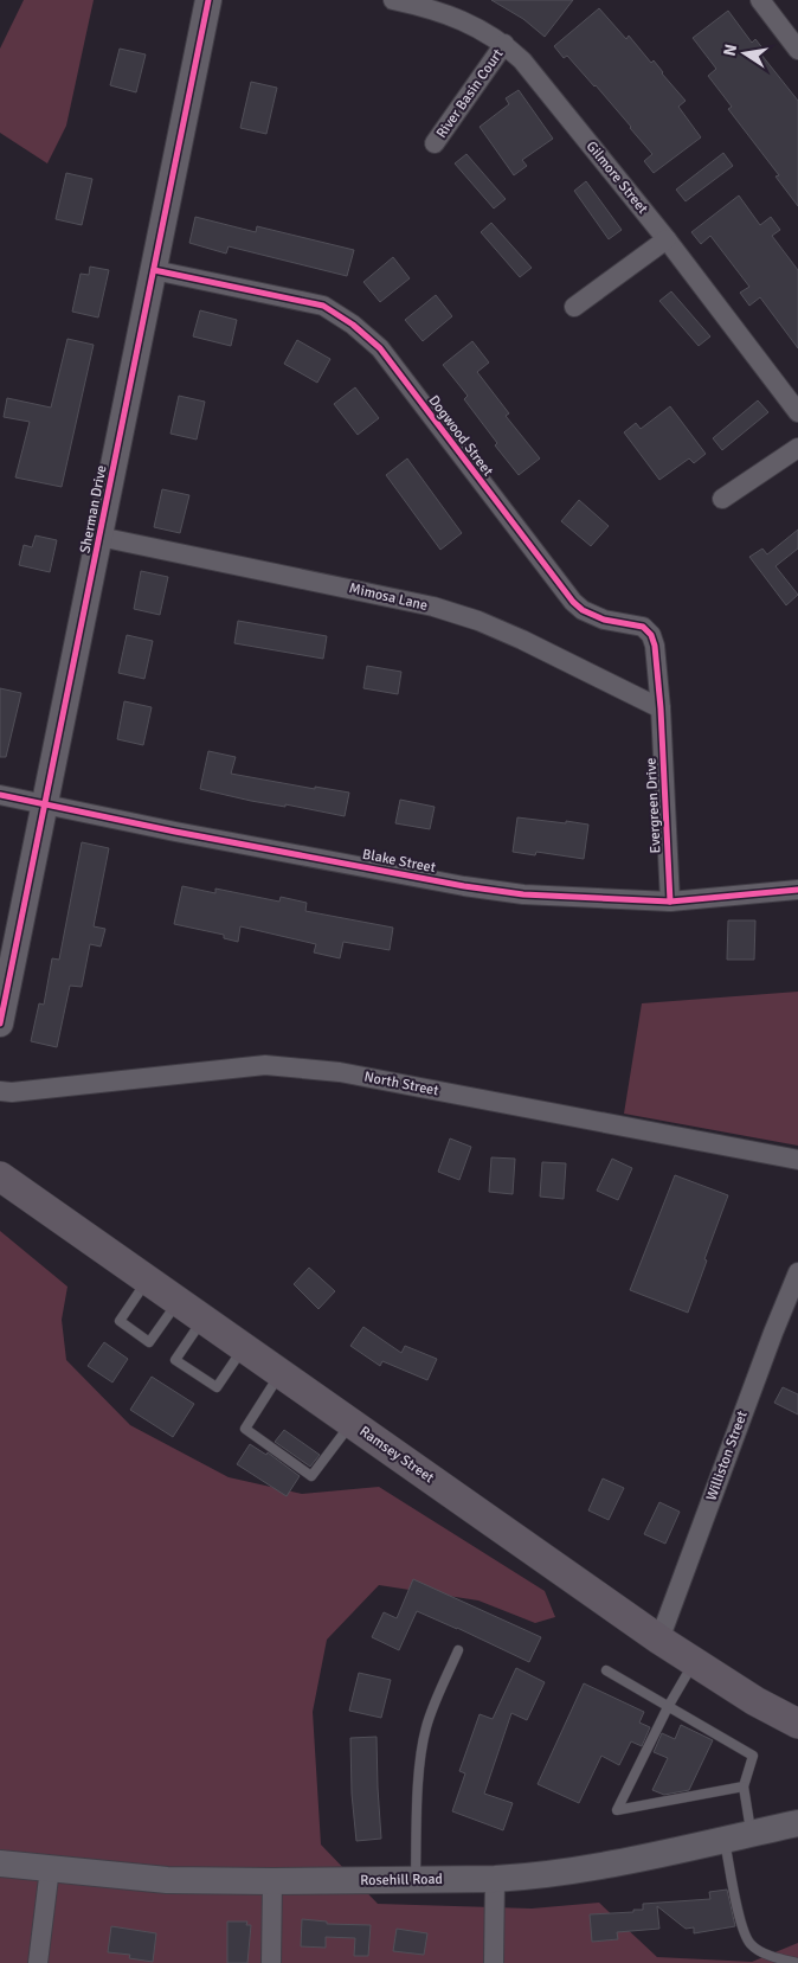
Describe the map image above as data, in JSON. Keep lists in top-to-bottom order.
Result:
{
  "streets": {
    "main road": ["Ramsey Street"],
    "street": [
      "River Basin Court",
      "Gilmore Street",
      "Dogwood Street",
      "Sherman Drive",
      "Mimosa Lane",
      "Evergreen Drive",
      "Blake Street",
      "North Street",
      "Williston Street",
      "Rosehill Road"
    ]
  },
  "crossings": [
    ["River Basin Court", "Gilmore Street"],
    ["Dogwood Street", "Sherman Drive"],
    ["Dogwood Street", "Mimosa Lane"],
    ["Dogwood Street", "Evergreen Drive"],
    ["Sherman Drive", "Mimosa Lane"],
    ["Sherman Drive", "Blake Street"],
    ["Mimosa Lane", "Evergreen Drive"],
    ["Evergreen Drive", "Blake Street"],
    ["Ramsey Street", "Williston Street"]
  ],
  "north": "left"
}
